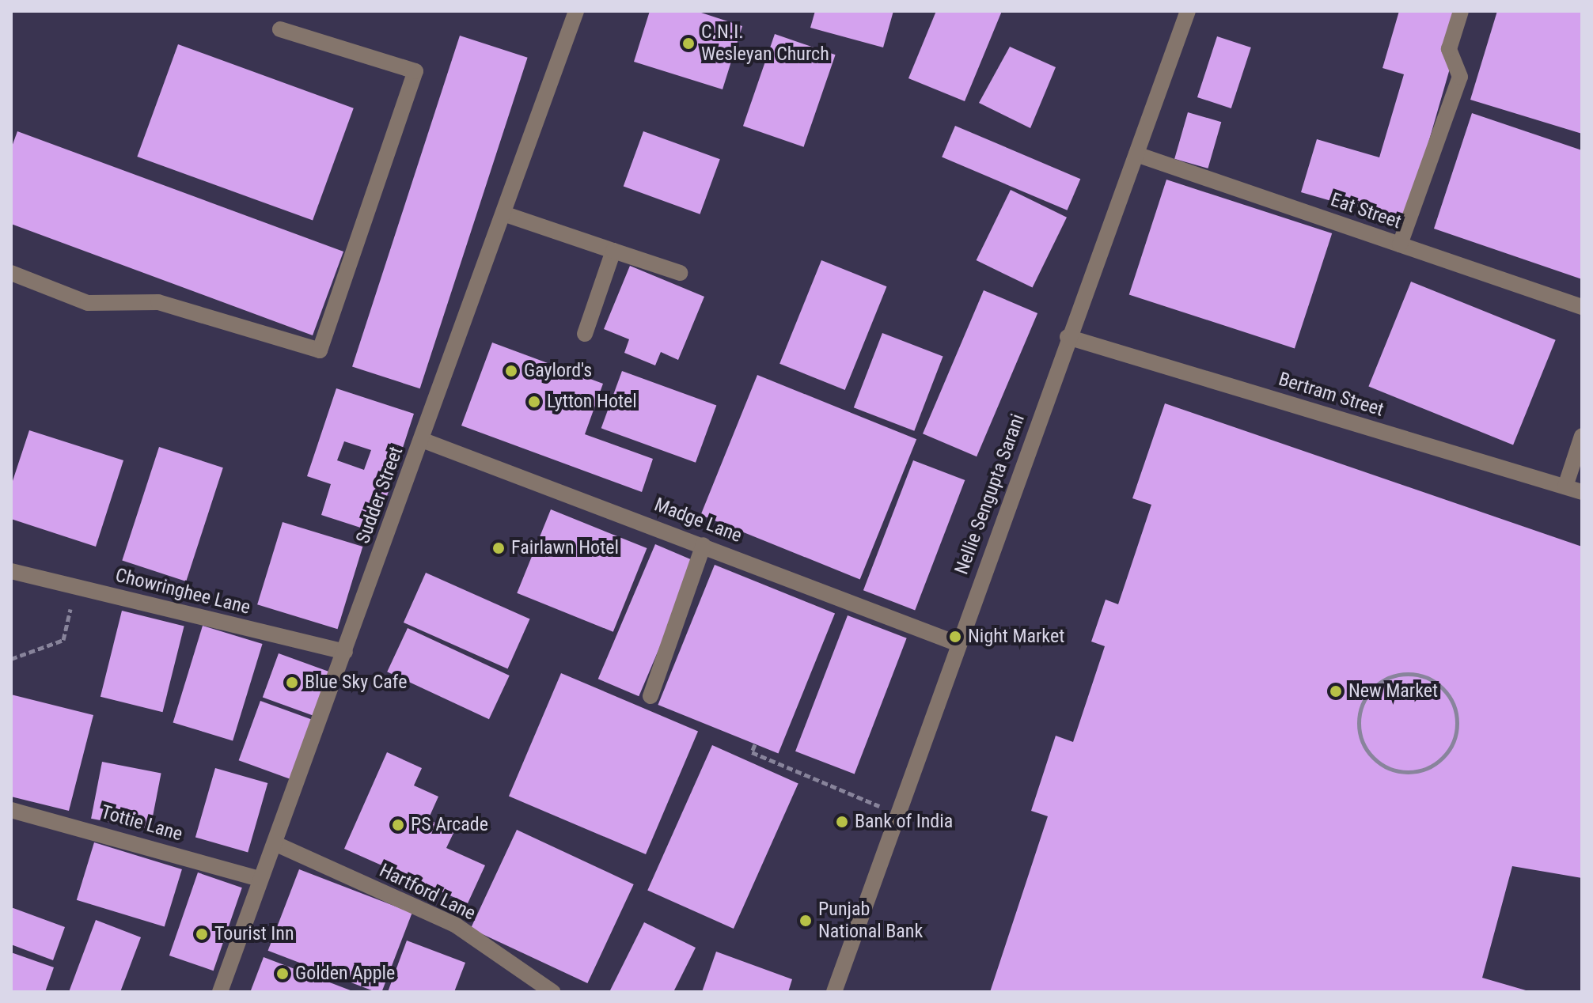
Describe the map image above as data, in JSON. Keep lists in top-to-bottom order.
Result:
{
  "streets": {
    "street": [
      "Eat Street",
      "Bertram Street",
      "Nellie Sengupta Sarani",
      "Sudder Street",
      "Madge Lane",
      "Chowringhee Lane",
      "Tottie Lane",
      "Hartford Lane"
    ]
  },
  "crossings": [
    ["Eat Street", "Nellie Sengupta Sarani"],
    ["Bertram Street", "Nellie Sengupta Sarani"],
    ["Nellie Sengupta Sarani", "Madge Lane"],
    ["Sudder Street", "Madge Lane"],
    ["Sudder Street", "Chowringhee Lane"],
    ["Sudder Street", "Tottie Lane"],
    ["Sudder Street", "Hartford Lane"]
  ],
  "places": [
    "C.N.I. Wesleyan Church",
    "Gaylord's",
    "Lytton Hotel",
    "Fairlawn Hotel",
    "Night Market",
    "Blue Sky Cafe",
    "New Market",
    "Bank of India",
    "PS Arcade",
    "Punjab National Bank",
    "Tourist Inn",
    "Golden Apple"
  ]
}
